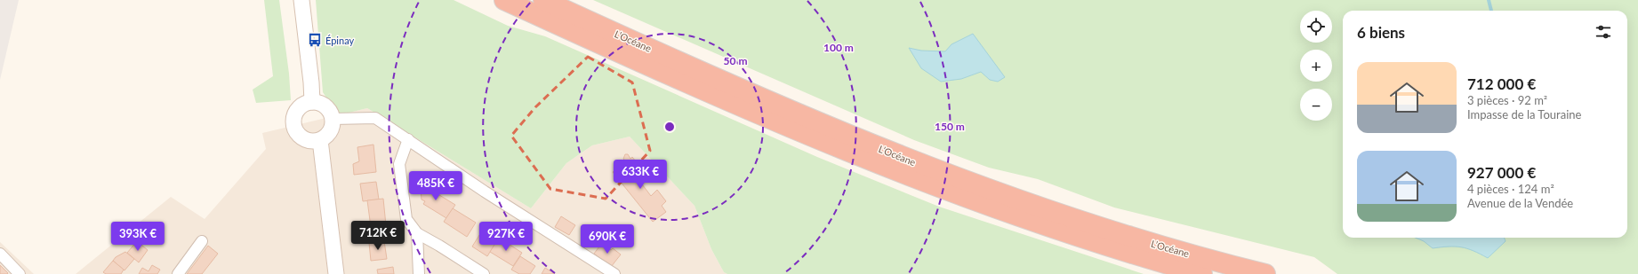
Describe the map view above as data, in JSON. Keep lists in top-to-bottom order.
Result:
{
  "streets": {
    "highway": ["L’Océane"]
  },
  "places": {
    "bus stop": ["Épinay"]
  },
  "page": {
    "map_buttons": ["+", "−"],
    "heading": "6 biens",
    "list": [
      {
        "name": "712 000 €",
        "note": "3 pièces · 92 m² · Impasse de la Touraine"
      },
      {
        "name": "927 000 €",
        "note": "4 pièces · 124 m² · Avenue de la Vendée"
      }
    ],
    "price": [
      "633K €",
      "485K €",
      "712K €",
      "393K €",
      "927K €",
      "690K €"
    ]
  },
  "rings": ["100 m", "50 m", "150 m"]
}
